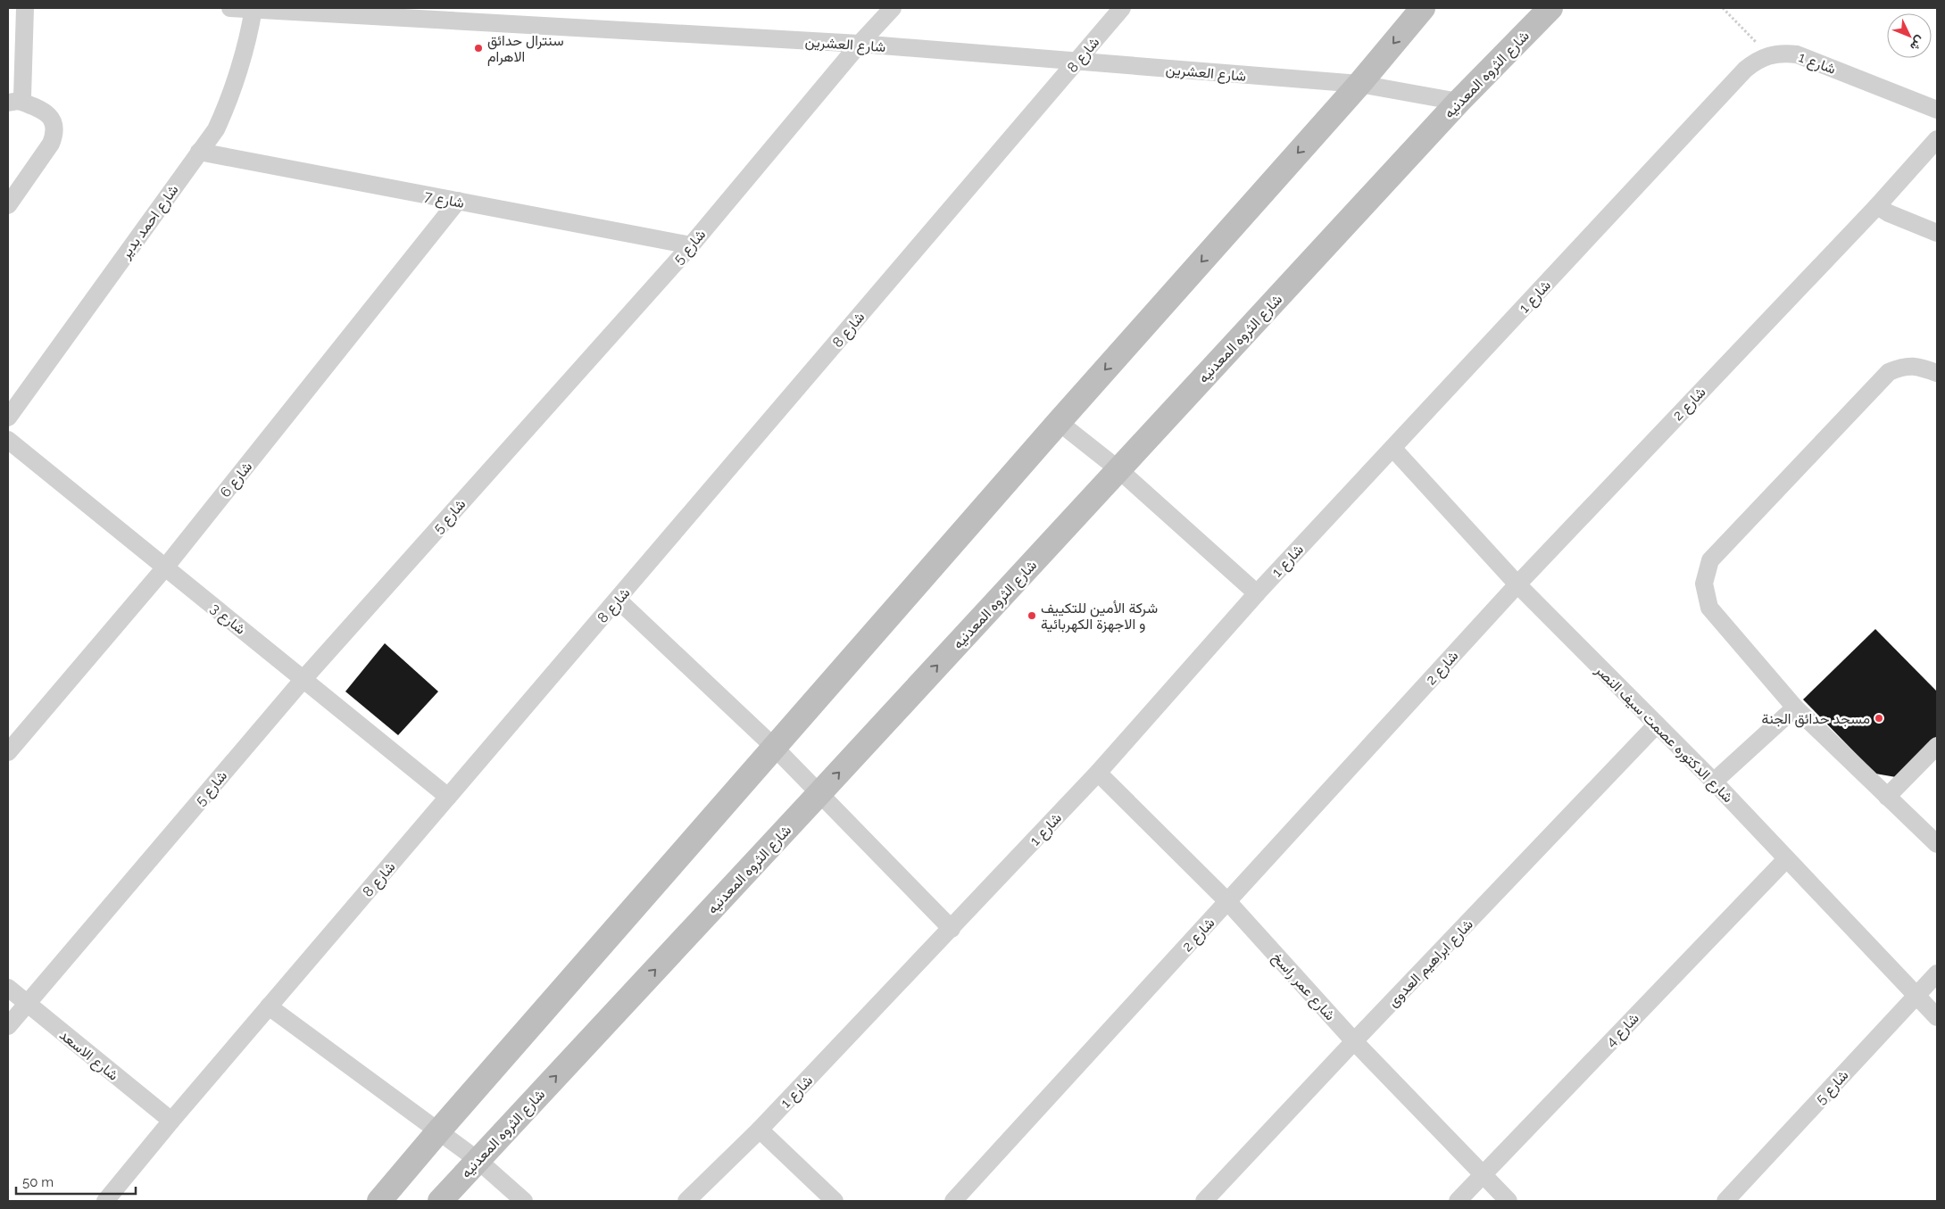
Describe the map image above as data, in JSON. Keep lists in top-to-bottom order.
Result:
{
  "streets": {
    "street": [
      "شارع العشرين",
      "شارع 8",
      "شارع 1",
      "شارع الثروه المعدنيه",
      "شارع 7",
      "شارع احمد بدير",
      "شارع 5",
      "شارع 2",
      "شارع 6",
      "شارع 3",
      "شارع الدكتوره عصمت سيف النصر",
      "شارع ابراهيم العدوى",
      "شارع عمر راسخ",
      "شارع 4",
      "شارع الاسعد"
    ]
  },
  "crossings": [
    ["شارع العشرين", "شارع 8"],
    ["شارع العشرين", "شارع الثروه المعدنيه"],
    ["شارع العشرين", "شارع احمد بدير"],
    ["شارع العشرين", "شارع 5"],
    ["شارع 8", "شارع 3"],
    ["شارع 8", "شارع الاسعد"],
    ["شارع 1", "شارع الدكتوره عصمت سيف النصر"],
    ["شارع 1", "شارع عمر راسخ"],
    ["شارع 7", "شارع احمد بدير"],
    ["شارع 7", "شارع 5"],
    ["شارع 7", "شارع 6"],
    ["شارع 5", "شارع 3"],
    ["شارع 5", "شارع الدكتوره عصمت سيف النصر"],
    ["شارع 5", "شارع الاسعد"],
    ["شارع 2", "شارع الدكتوره عصمت سيف النصر"],
    ["شارع 2", "شارع عمر راسخ"],
    ["شارع 6", "شارع 3"],
    ["شارع الدكتوره عصمت سيف النصر", "شارع ابراهيم العدوى"],
    ["شارع الدكتوره عصمت سيف النصر", "شارع 4"],
    ["شارع ابراهيم العدوى", "شارع عمر راسخ"],
    ["شارع عمر راسخ", "شارع 4"]
  ],
  "places": ["سنترال حدائق الاهرام", "شركة الأمين للتكييف و الاجهزة الكهربائية", "مسجد حدائق الجنة"],
  "scale_bar": "50 m",
  "north": "bottom right"
}
